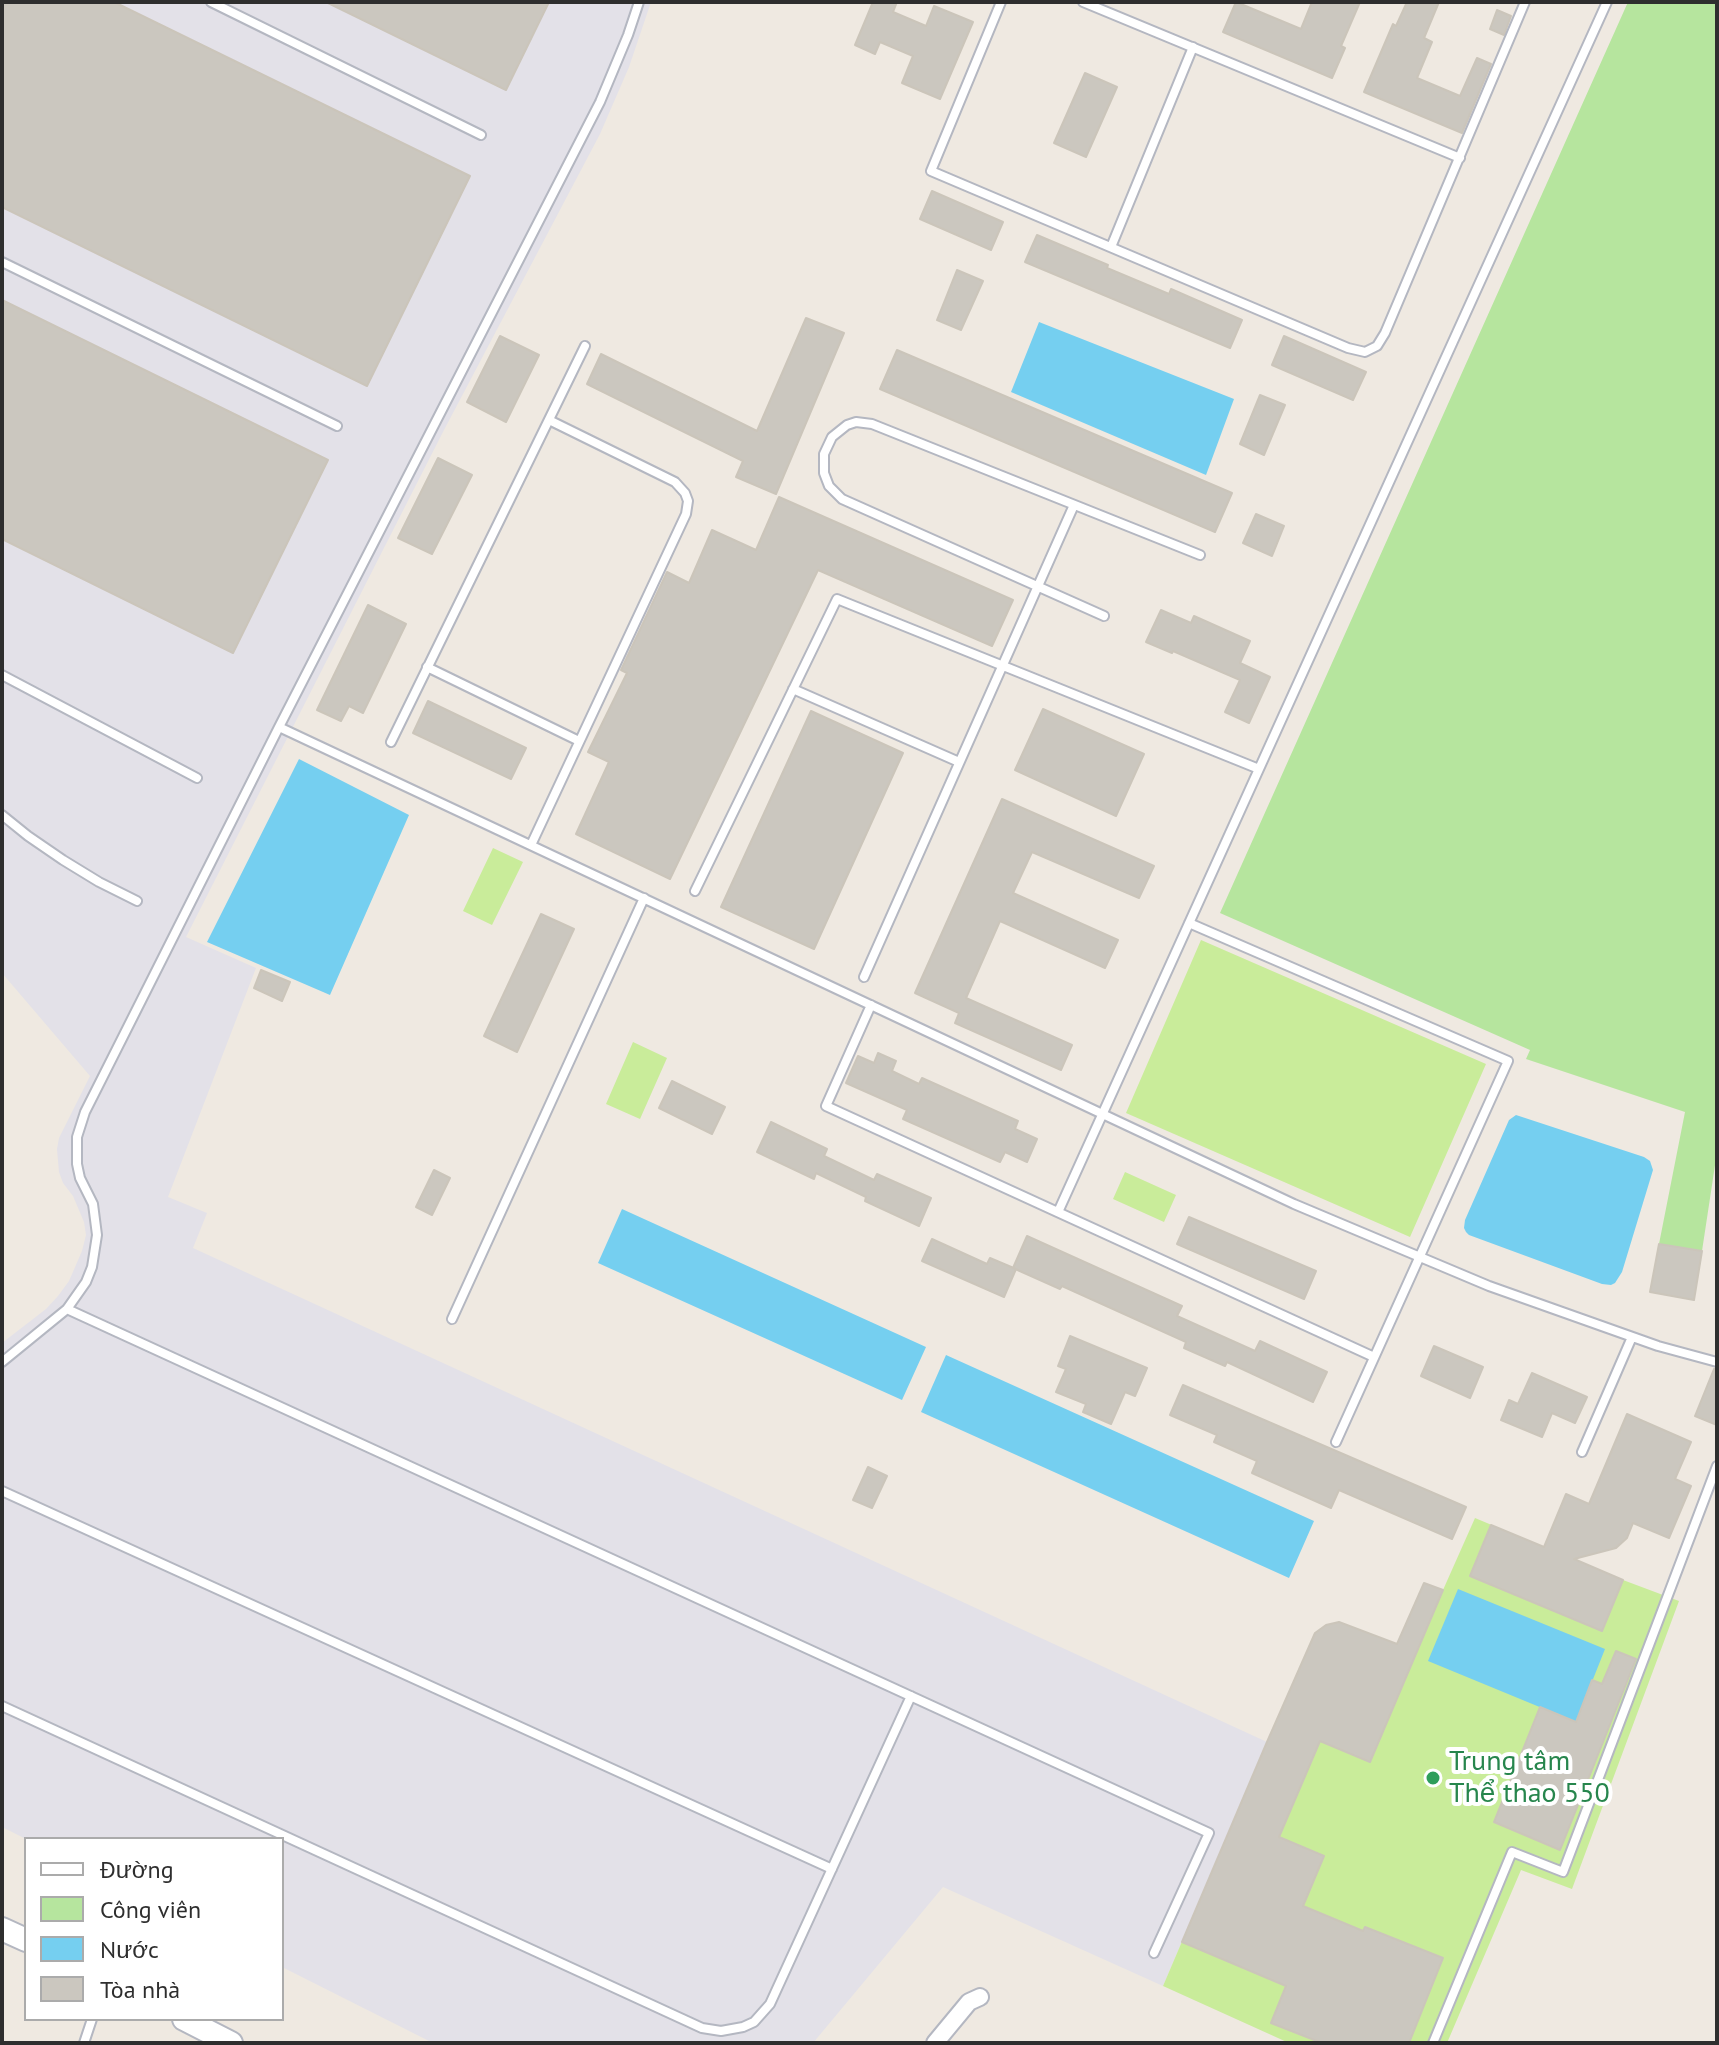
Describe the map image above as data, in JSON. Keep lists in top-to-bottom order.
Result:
{
  "places": ["Trung tâm Thể thao 550"],
  "legend": [
    "Đường",
    "Công viên",
    "Nước",
    "Tòa nhà"
  ]
}
